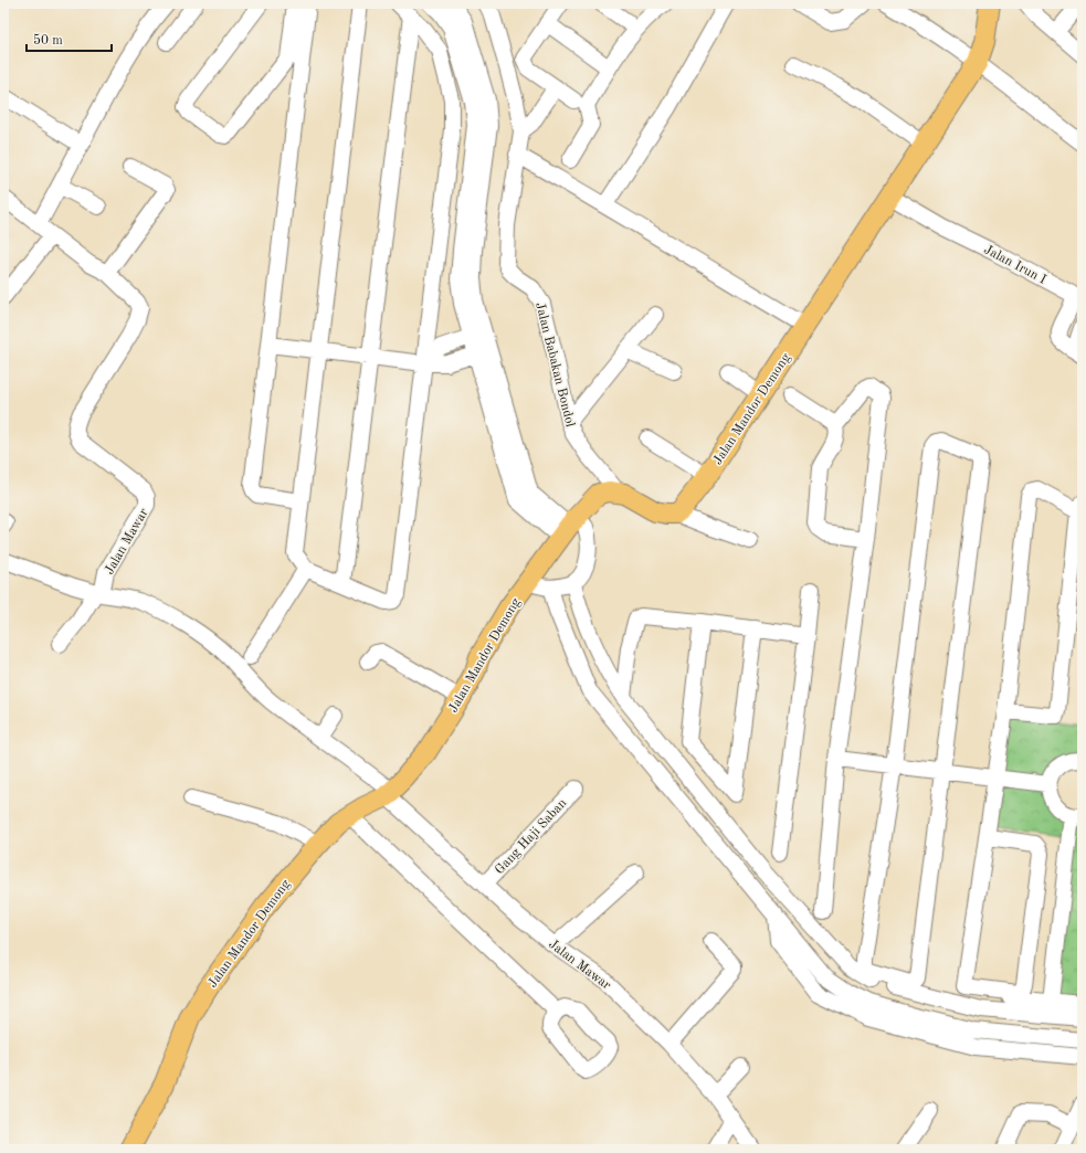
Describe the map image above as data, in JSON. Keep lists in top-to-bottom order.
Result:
{
  "streets": {
    "main road": ["Jalan Mandor Demong"],
    "street": [
      "Jalan Irun I",
      "Jalan Babakan Bondol",
      "Jalan Mawar",
      "Gang Haji Saban"
    ]
  },
  "crossings": [
    ["Jalan Irun I", "Jalan Mandor Demong"],
    ["Jalan Babakan Bondol", "Jalan Mandor Demong"],
    ["Jalan Mandor Demong", "Jalan Mawar"],
    ["Jalan Mawar", "Gang Haji Saban"]
  ],
  "scale_bar": "50 m"
}
